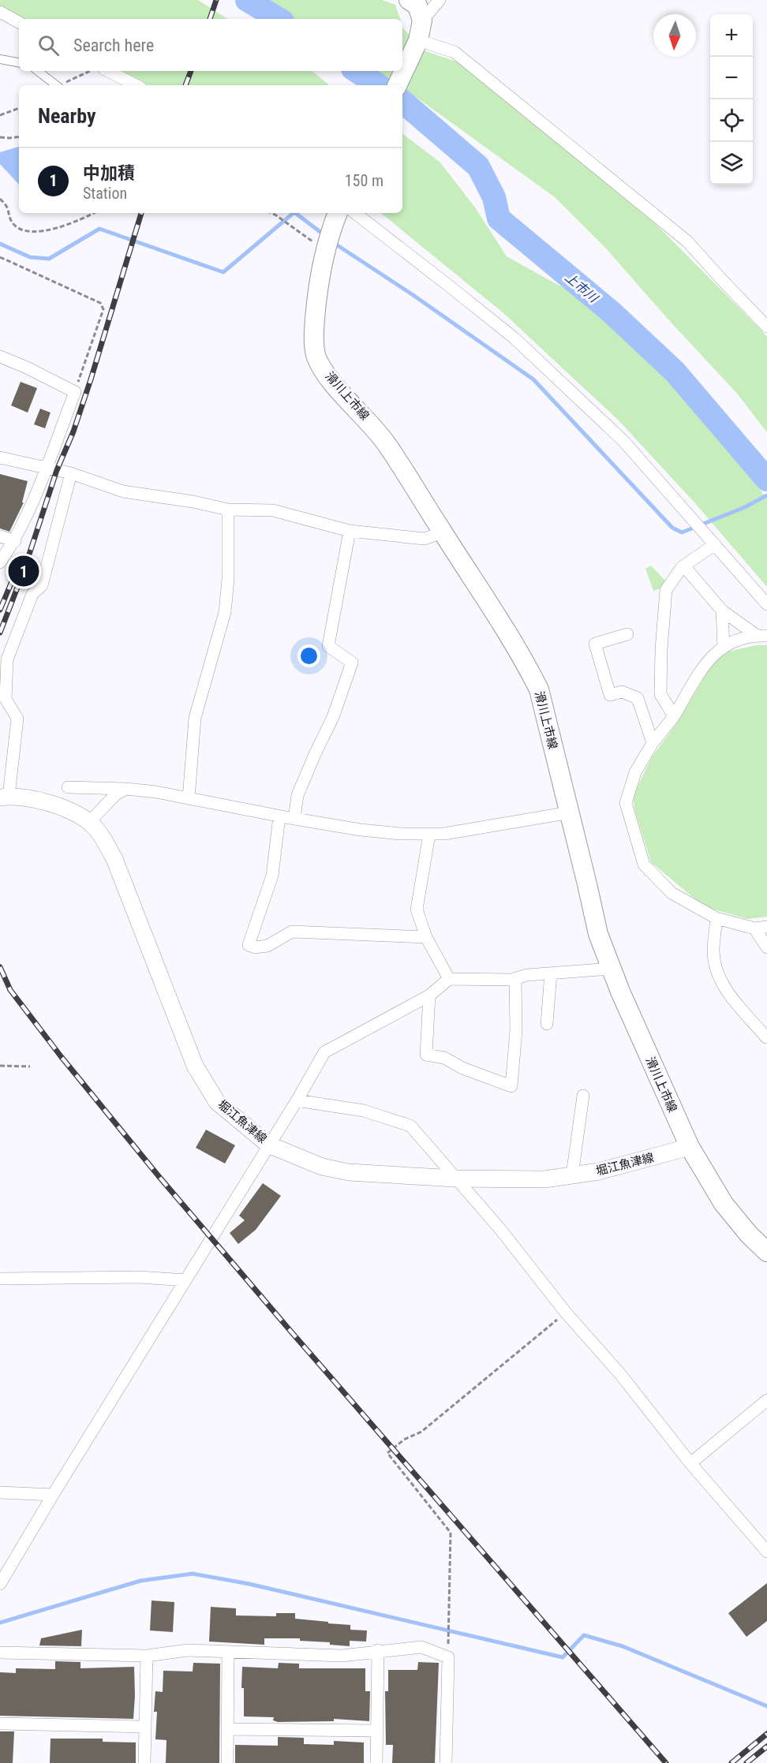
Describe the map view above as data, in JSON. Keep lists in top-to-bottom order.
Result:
{
  "streets": {
    "main road": ["滑川上市線", "堀江魚津線"]
  },
  "crossings": [
    ["滑川上市線", "堀江魚津線"]
  ],
  "water": ["上市川"],
  "north": "bottom",
  "page": {
    "map_buttons": ["+", "−"],
    "search": "Search here",
    "heading": "Nearby",
    "list": [
      {
        "mark": "1",
        "name": "中加積",
        "note": "Station",
        "value": "150 m"
      }
    ],
    "pins": "1"
  }
}
